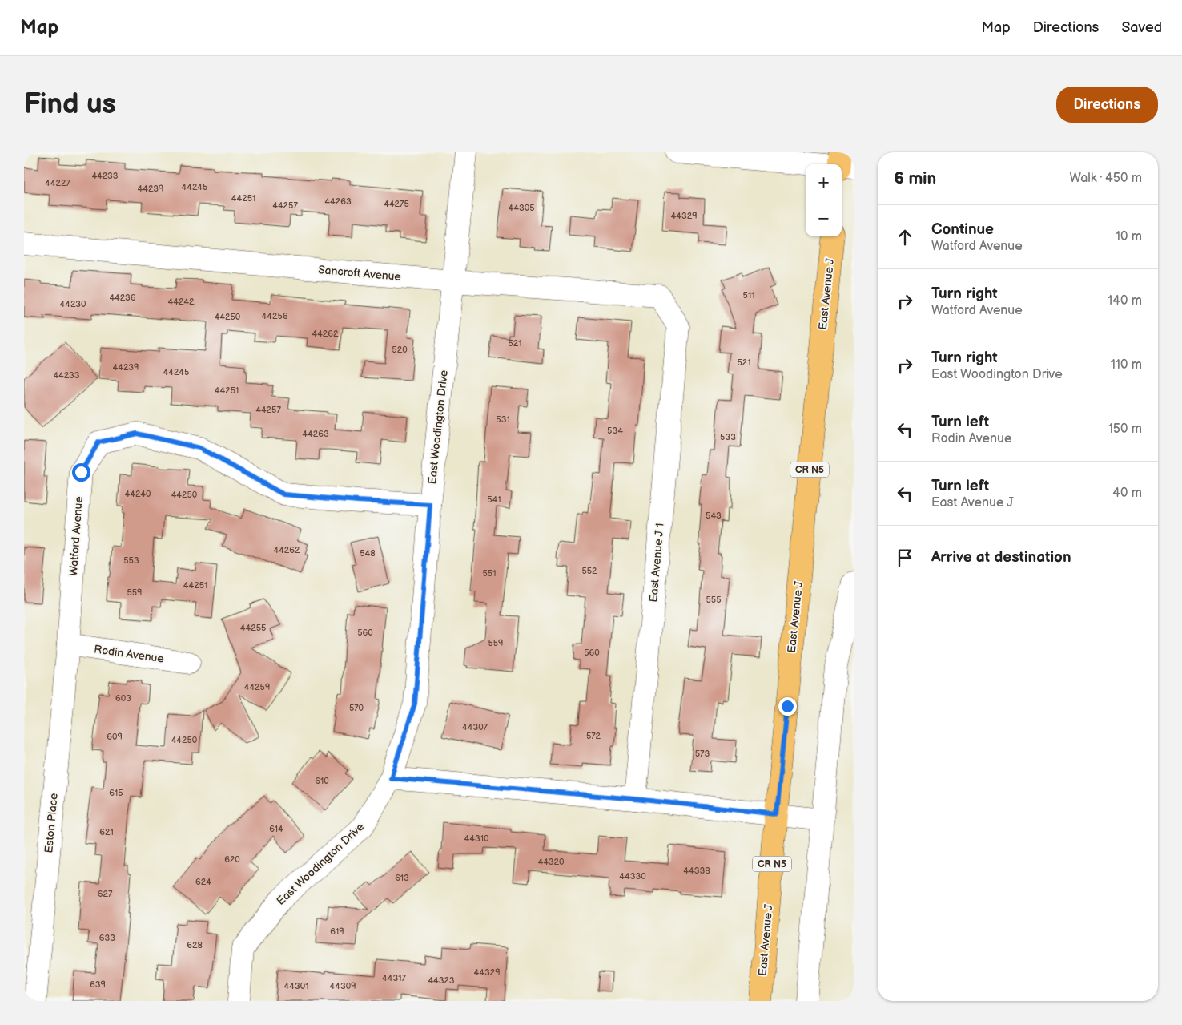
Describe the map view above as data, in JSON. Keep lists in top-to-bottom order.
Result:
{
  "streets": {
    "main road": ["East Avenue J", "CR N5"],
    "street": [
      "Sancroft Avenue",
      "East Woodington Drive",
      "Watford Avenue",
      "East Avenue J 1",
      "Rodin Avenue",
      "Eston Place"
    ]
  },
  "crossings": [
    ["Sancroft Avenue", "East Woodington Drive"],
    ["Sancroft Avenue", "East Avenue J 1"],
    ["East Woodington Drive", "Watford Avenue"],
    ["Watford Avenue", "Rodin Avenue"],
    ["Watford Avenue", "Eston Place"],
    ["Rodin Avenue", "Eston Place"]
  ],
  "house_numbers": [
    "44233",
    "44227",
    "44245",
    "44239",
    "44251",
    "44263",
    "44275",
    "44257",
    "44305",
    "44329",
    "511",
    "44236",
    "44242",
    "44230",
    "44256",
    "44250",
    "44262",
    "521",
    "520",
    "521",
    "44239",
    "44245",
    "44233",
    "44251",
    "44257",
    "531",
    "534",
    "44263",
    "533",
    "44240",
    "44250",
    "541",
    "543",
    "44262",
    "548",
    "553",
    "552",
    "551",
    "44251",
    "559",
    "555",
    "44255",
    "560",
    "559",
    "560",
    "44259",
    "603",
    "570",
    "44307",
    "572",
    "609",
    "44250",
    "573",
    "610",
    "615",
    "614",
    "621",
    "44310",
    "620",
    "44320",
    "44338",
    "44330",
    "613",
    "624",
    "627",
    "619",
    "633",
    "628",
    "44329",
    "44317",
    "44323",
    "639",
    "44301",
    "44309"
  ],
  "page": {
    "header": "Map",
    "nav": ["Map", "Directions", "Saved"],
    "buttons": "Directions",
    "title": "Find us",
    "heading": ["6 min", "Walk · 450 m"],
    "map_buttons": ["+", "−"],
    "list": [
      ["Continue", "Watford Avenue", "10 m"],
      ["Turn right", "Watford Avenue", "140 m"],
      ["Turn right", "East Woodington Drive", "110 m"],
      ["Turn left", "Rodin Avenue", "150 m"],
      ["Turn left", "East Avenue J", "40 m"],
      "Arrive at destination"
    ]
  }
}
